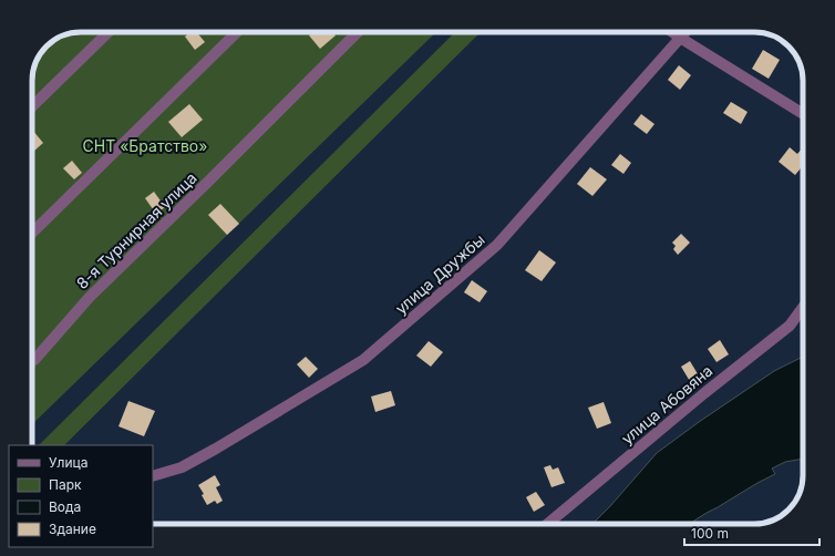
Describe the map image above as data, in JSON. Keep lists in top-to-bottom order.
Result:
{
  "streets": {
    "street": ["8-я Турнирная улица", "улица Дружбы", "улица Абовяна"]
  },
  "parks": ["СНТ «Братство»"],
  "legend": [
    "Улица",
    "Парк",
    "Вода",
    "Здание"
  ],
  "scale_bar": "100 m"
}
